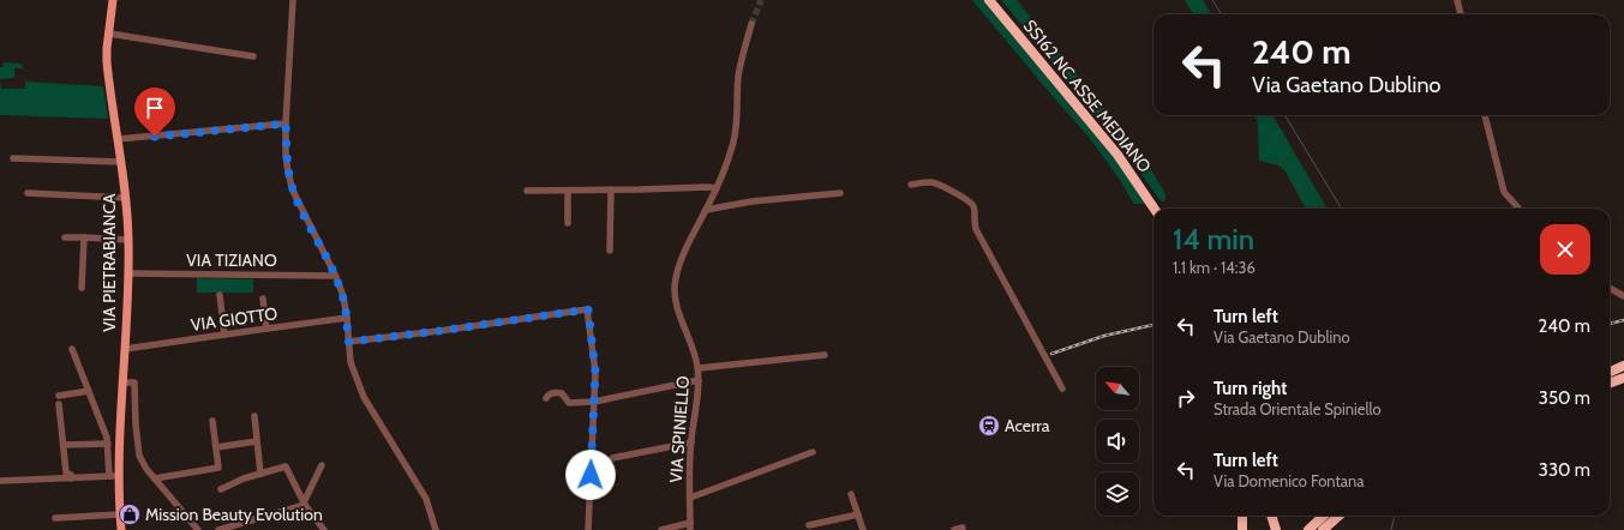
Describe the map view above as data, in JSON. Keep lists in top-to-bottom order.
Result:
{
  "streets": {
    "highway": ["SS162 NC ASSE MEDIANO"],
    "main road": ["VIA PIETRABIANCA"],
    "street": ["VIA TIZIANO", "VIA GIOTTO", "VIA SPINIELLO"]
  },
  "crossings": [
    ["VIA TIZIANO", "VIA PIETRABIANCA"],
    ["VIA PIETRABIANCA", "VIA GIOTTO"]
  ],
  "places": {
    "station": ["Acerra"],
    "shop": ["Mission Beauty Evolution"]
  },
  "north": "top left",
  "page": {
    "turn": ["240 m", "Via Gaetano Dublino"],
    "heading": ["14 min", "1.1 km · 14:36"],
    "list": [
      {
        "name": "Turn left",
        "note": "Via Gaetano Dublino",
        "value": "240 m"
      },
      {
        "name": "Turn right",
        "note": "Strada Orientale Spiniello",
        "value": "350 m"
      },
      {
        "name": "Turn left",
        "note": "Via Domenico Fontana",
        "value": "330 m"
      }
    ]
  }
}
